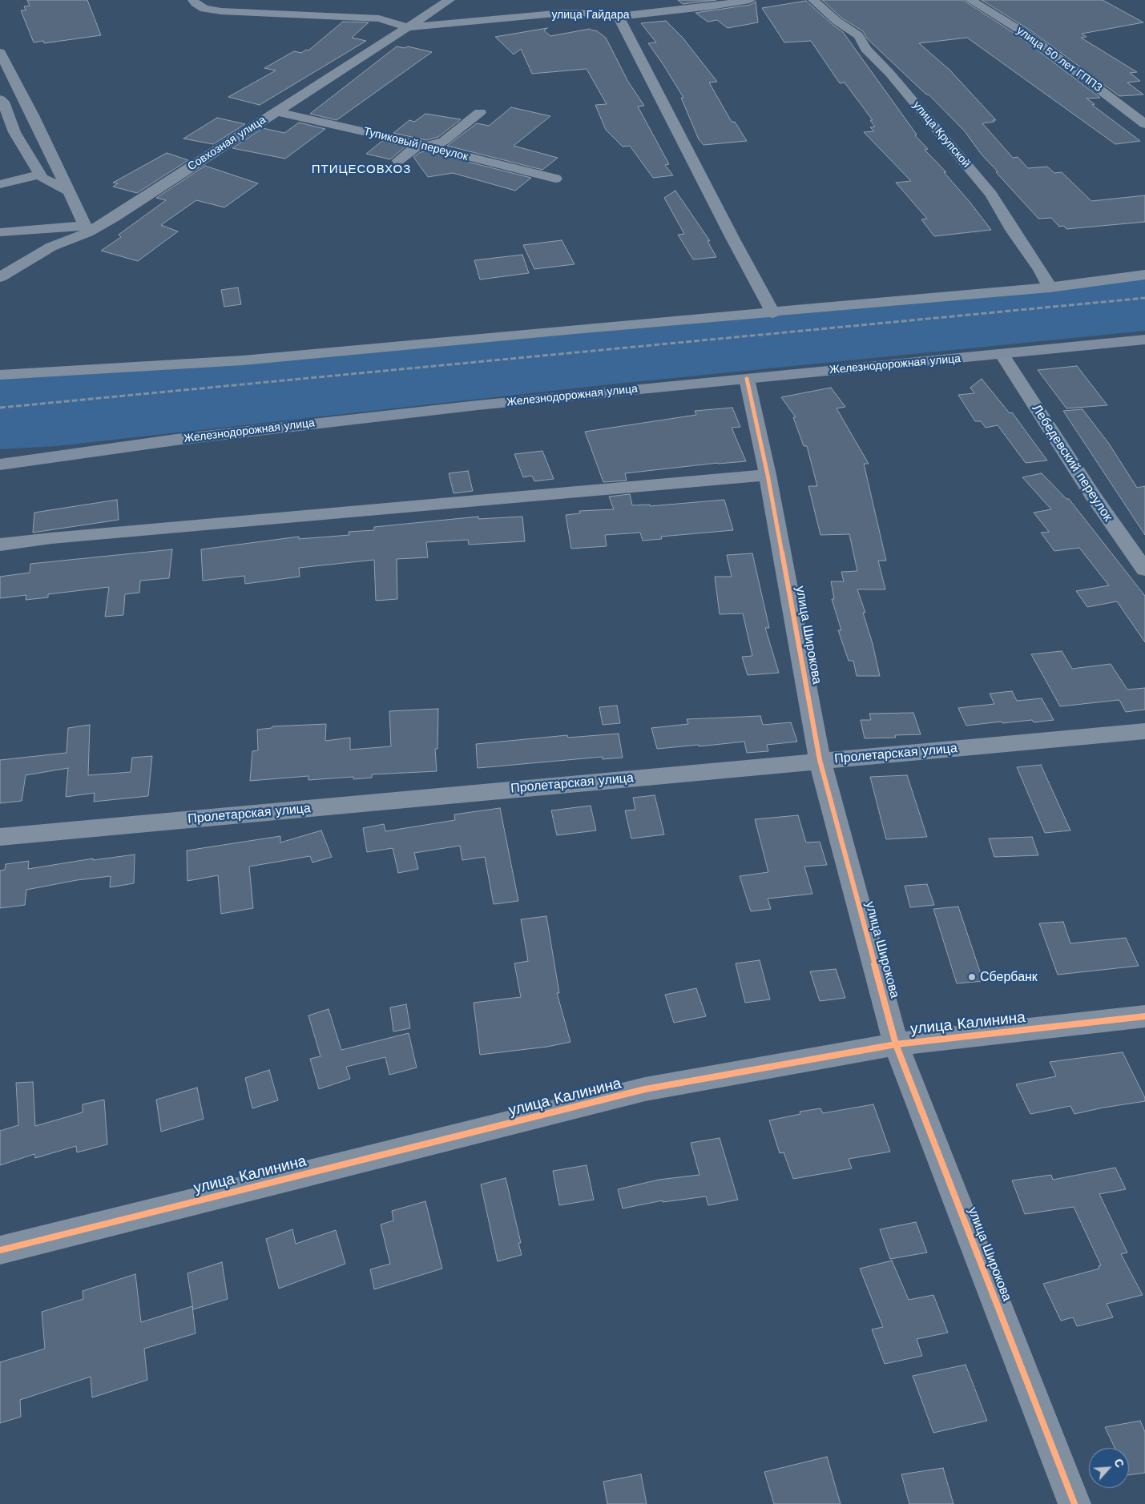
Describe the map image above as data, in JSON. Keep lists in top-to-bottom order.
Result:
{
  "streets": {
    "main road": ["Железнодорожная улица"],
    "street": [
      "улица Гайдара",
      "улица 50 лет ГППЗ",
      "улица Крупской",
      "Совхозная улица",
      "Тупиковый переулок",
      "Лебедевский переулок",
      "улица Широкова",
      "Пролетарская улица",
      "улица Калинина"
    ]
  },
  "crossings": [
    ["улица Гайдара", "Совхозная улица"],
    ["Совхозная улица", "Тупиковый переулок"],
    ["Железнодорожная улица", "Лебедевский переулок"],
    ["Железнодорожная улица", "улица Широкова"],
    ["улица Широкова", "Пролетарская улица"],
    ["улица Широкова", "улица Калинина"]
  ],
  "districts": ["ПТИЦЕСОВХОЗ"],
  "places": ["Сбербанк"],
  "north": "top right"
}
